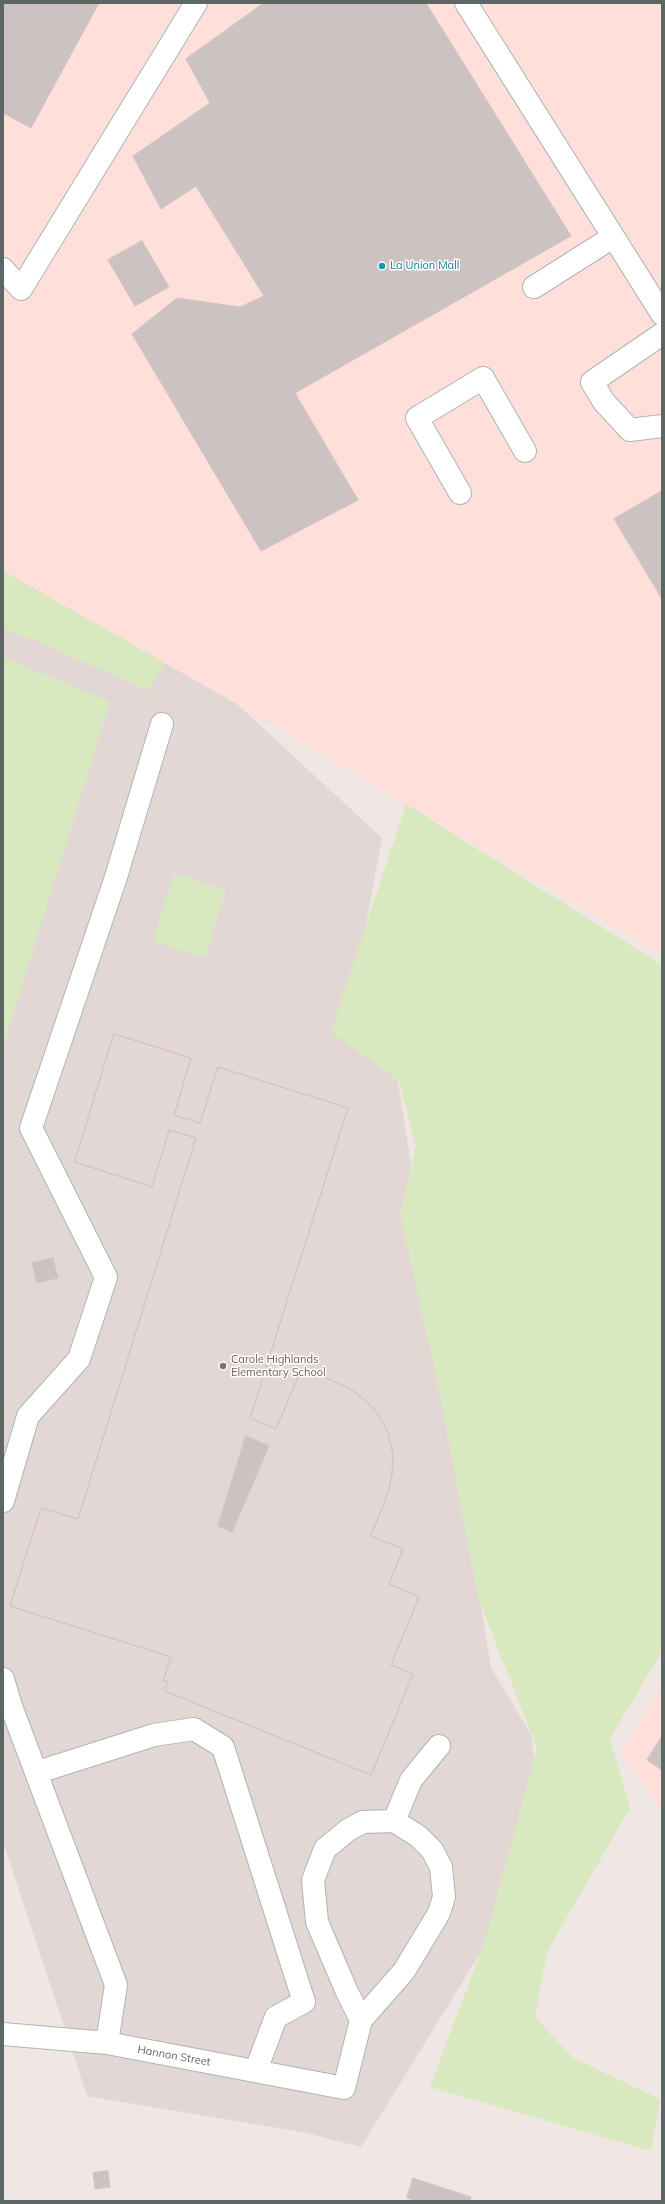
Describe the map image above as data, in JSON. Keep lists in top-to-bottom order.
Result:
{
  "streets": {
    "street": ["Hannon Street"]
  },
  "places": ["La Union Mall", "Carole Highlands Elementary School"]
}
